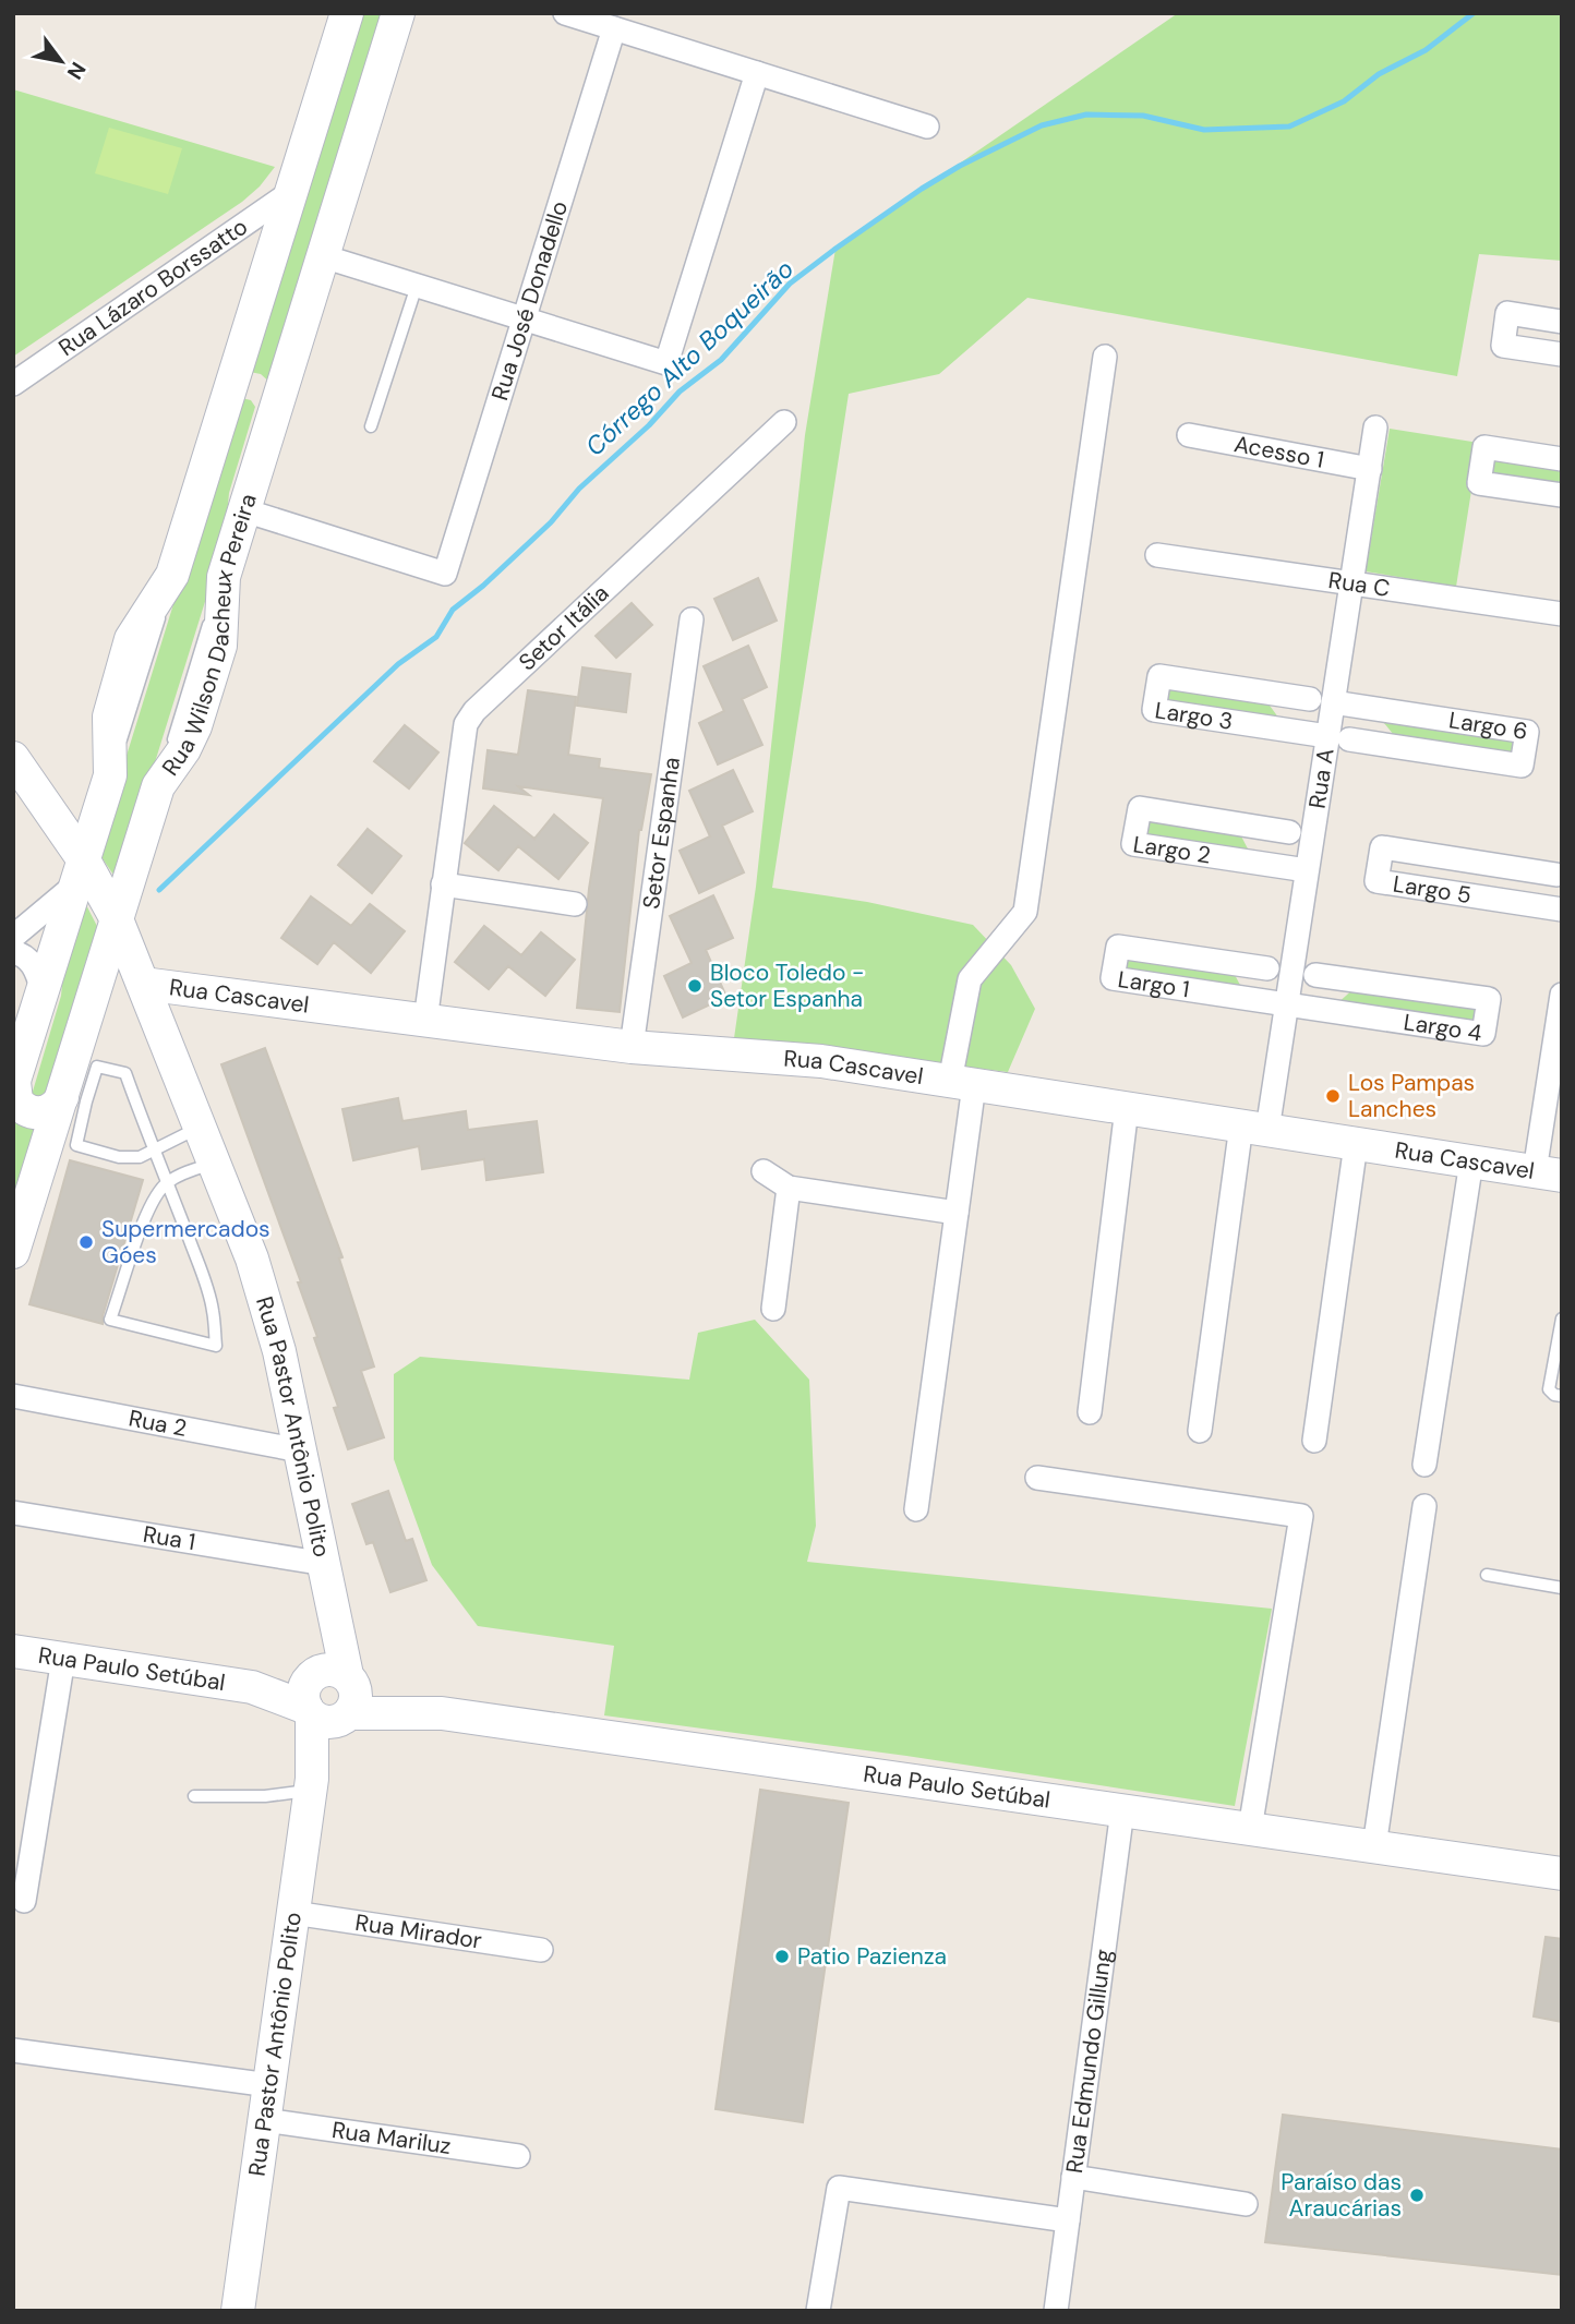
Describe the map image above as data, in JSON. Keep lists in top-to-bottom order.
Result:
{
  "streets": {
    "main road": [
      "Rua Wilson Dacheux Pereira",
      "Rua Cascavel",
      "Rua Pastor Antônio Polito",
      "Rua Paulo Setúbal"
    ],
    "street": [
      "Rua Lázaro Borssatto",
      "Rua José Donadello",
      "Acesso 1",
      "Rua C",
      "Setor Itália",
      "Largo 3",
      "Largo 6",
      "Rua A",
      "Setor Espanha",
      "Largo 2",
      "Largo 5",
      "Largo 1",
      "Largo 4",
      "Rua 2",
      "Rua 1",
      "Rua Mirador",
      "Rua Edmundo Gillung",
      "Rua Mariluz"
    ]
  },
  "crossings": [
    ["Rua José Donadello", "Rua Wilson Dacheux Pereira"],
    ["Acesso 1", "Rua A"],
    ["Rua C", "Rua A"],
    ["Setor Itália", "Rua Cascavel"],
    ["Rua Wilson Dacheux Pereira", "Rua Cascavel"],
    ["Rua Wilson Dacheux Pereira", "Rua Pastor Antônio Polito"],
    ["Largo 3", "Largo 6"],
    ["Largo 3", "Rua A"],
    ["Largo 6", "Rua A"],
    ["Rua A", "Largo 2"],
    ["Rua A", "Largo 1"],
    ["Rua A", "Rua Cascavel"],
    ["Rua A", "Largo 4"],
    ["Setor Espanha", "Rua Cascavel"],
    ["Largo 1", "Largo 4"],
    ["Rua Cascavel", "Rua Pastor Antônio Polito"],
    ["Rua 2", "Rua Pastor Antônio Polito"],
    ["Rua Pastor Antônio Polito", "Rua 1"],
    ["Rua Pastor Antônio Polito", "Rua Paulo Setúbal"],
    ["Rua Pastor Antônio Polito", "Rua Mirador"],
    ["Rua Pastor Antônio Polito", "Rua Mariluz"],
    ["Rua Paulo Setúbal", "Rua Edmundo Gillung"]
  ],
  "water": ["Córrego Alto Boqueirão"],
  "places": [
    "Bloco Toledo - Setor Espanha",
    "Los Pampas Lanches",
    "Supermercados Góes",
    "Patio Pazienza",
    "Paraíso das Araucárias"
  ],
  "north": "bottom right"
}
